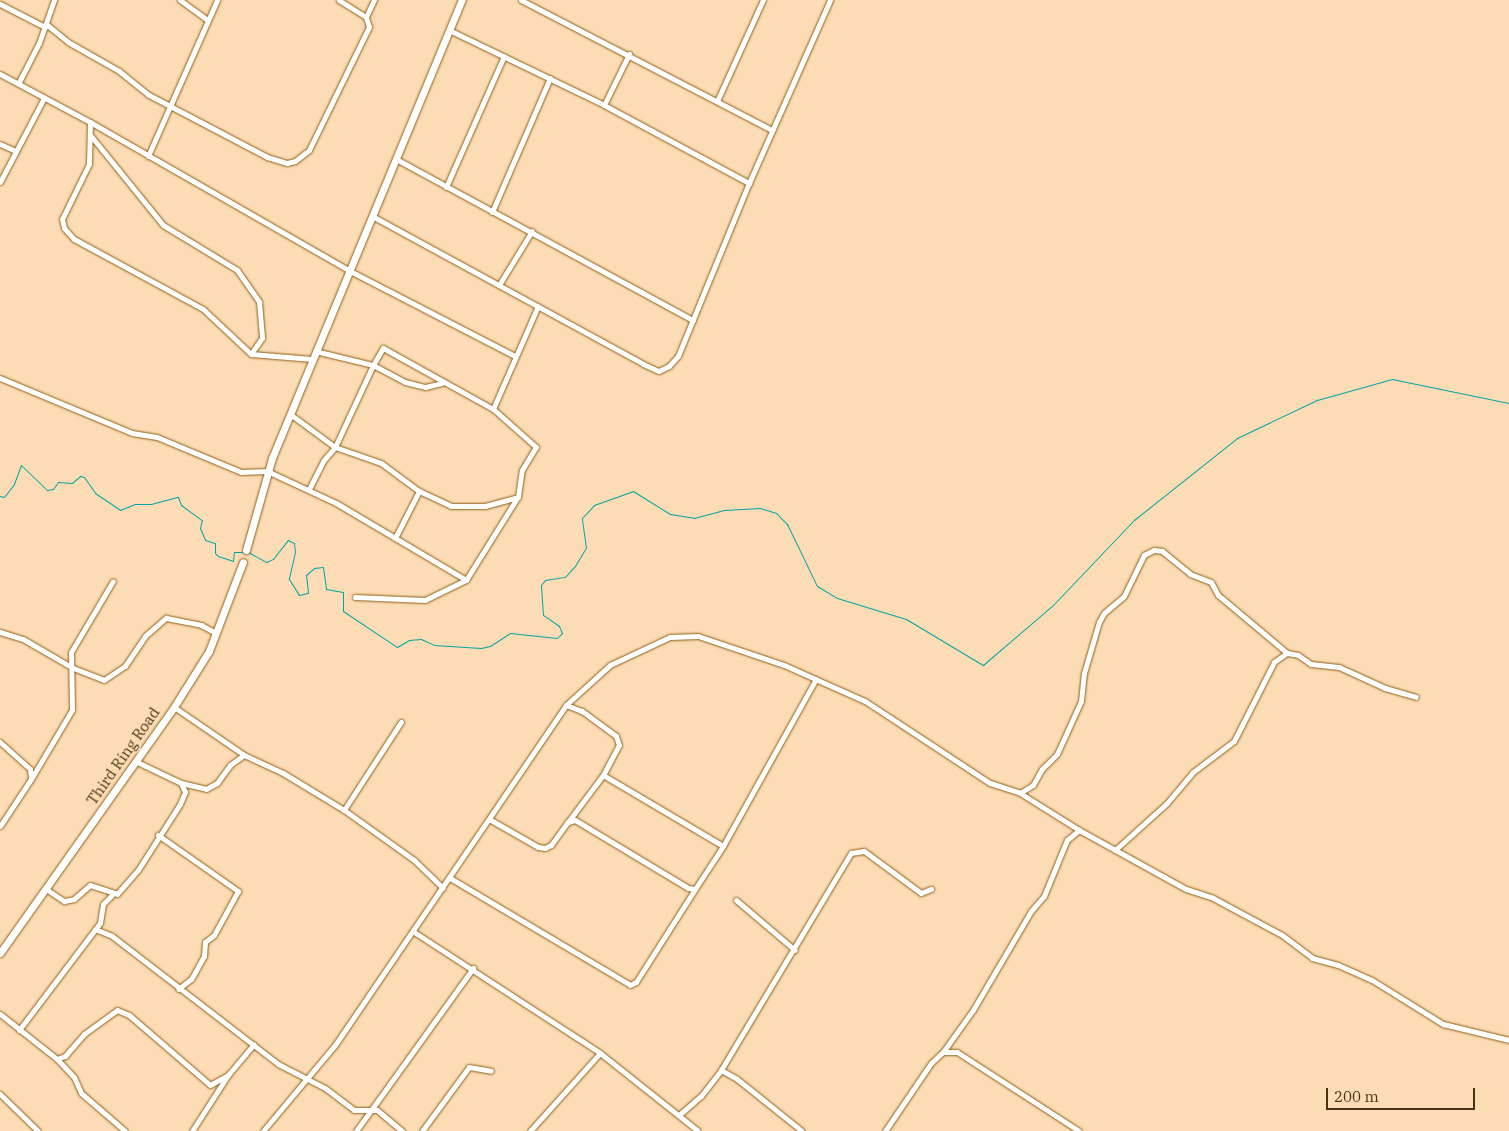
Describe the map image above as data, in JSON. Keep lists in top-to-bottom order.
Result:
{
  "streets": {
    "street": ["Third Ring Road"]
  },
  "scale_bar": "200 m"
}
